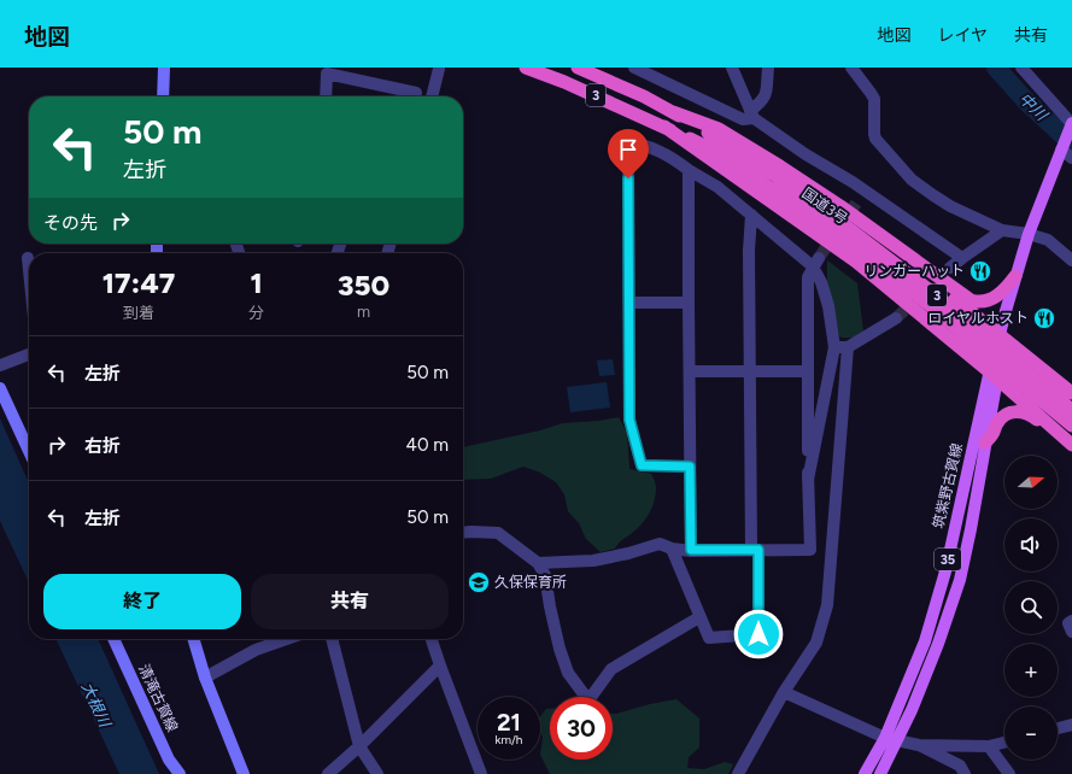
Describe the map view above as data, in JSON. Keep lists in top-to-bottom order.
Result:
{
  "streets": {
    "highway": ["3", "国道3号"],
    "main road": ["筑紫野古賀線", "35", "清滝古賀線"]
  },
  "water": ["中川", "大根川"],
  "places": {
    "restaurant": ["リンガーハット", "ロイヤルホスト"],
    "school or university": ["久保保育所"]
  },
  "north": "right",
  "page": {
    "header": "地図",
    "nav": ["地図", "レイヤ", "共有"],
    "turn": ["50 m", "左折"],
    "then": "その先",
    "eta": [
      "17:47",
      "到着",
      "1",
      "分",
      "350",
      "m"
    ],
    "list": [
      {
        "name": "左折",
        "value": "50 m"
      },
      {
        "name": "右折",
        "value": "40 m"
      },
      {
        "name": "左折",
        "value": "50 m"
      }
    ],
    "map_buttons": ["+", "−"],
    "buttons": ["終了", "共有"],
    "speed": "21 km/h",
    "limit": "30"
  }
}
